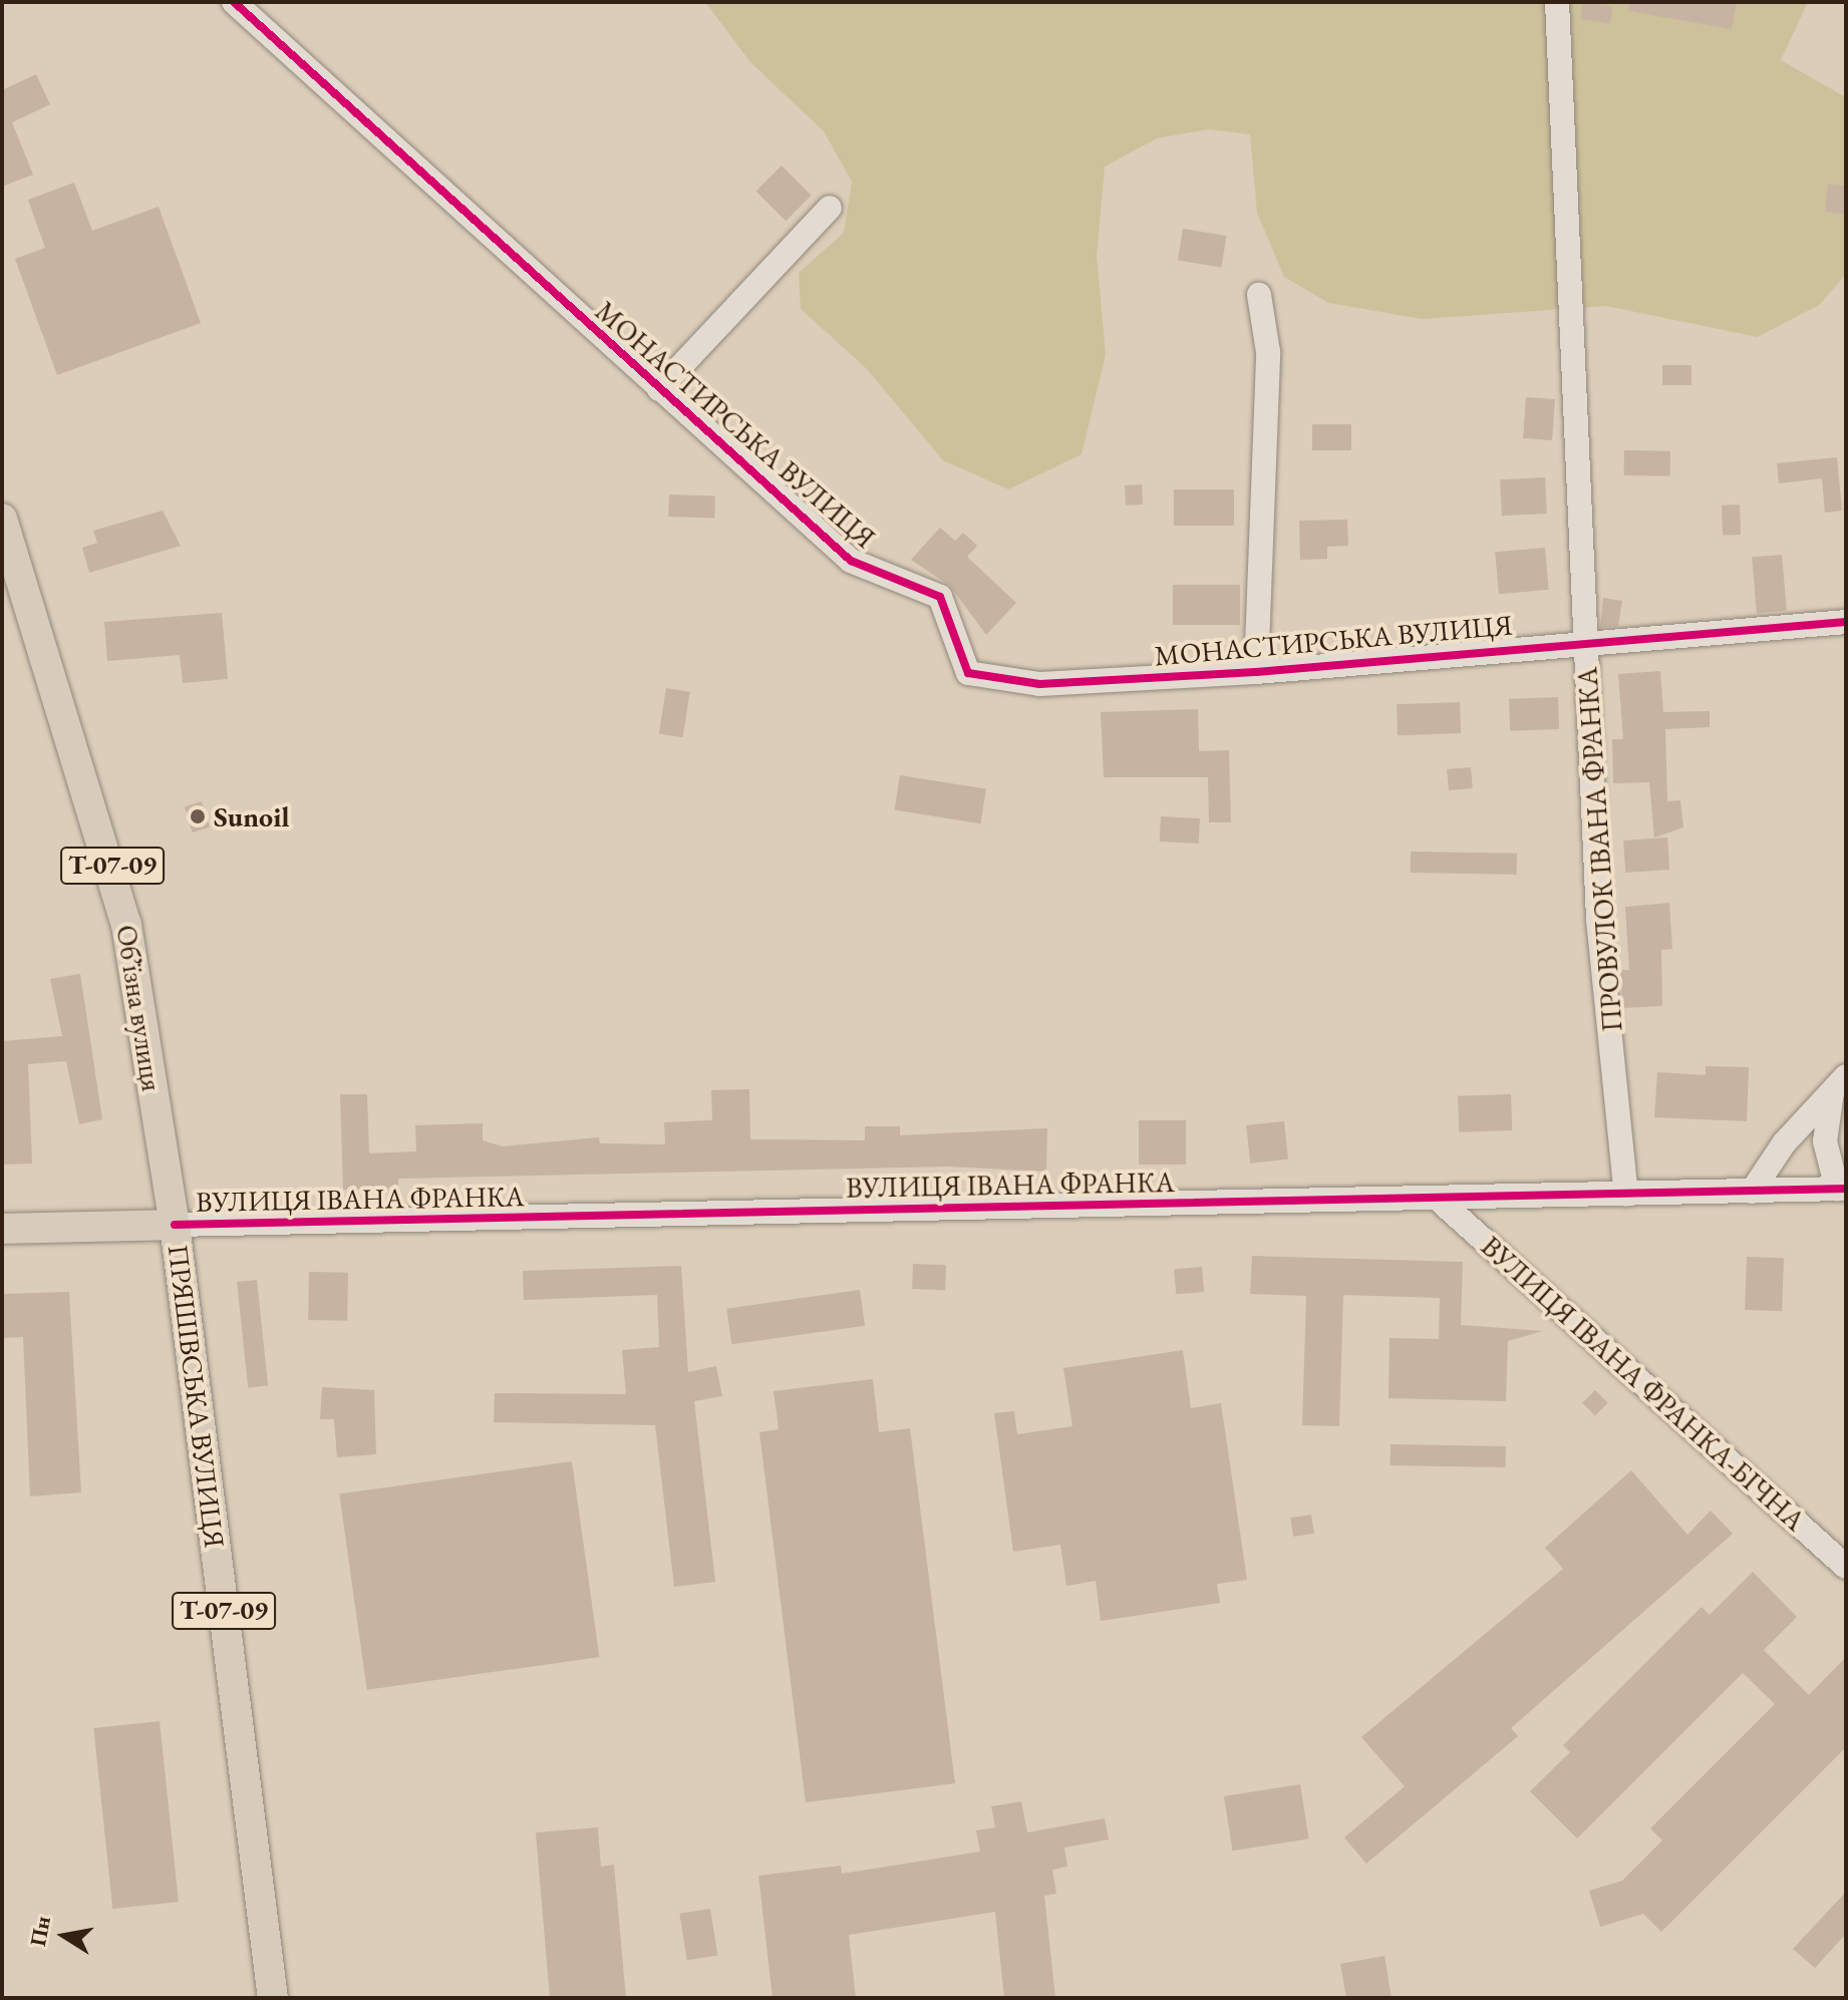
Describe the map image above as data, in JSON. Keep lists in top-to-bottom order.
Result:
{
  "streets": {
    "main road": [
      "Т-07-09",
      "Обʼїзна вулиця",
      "ВУЛИЦЯ ІВАНА ФРАНКА",
      "ПРЯШІВСЬКА ВУЛИЦЯ"
    ],
    "street": ["МОНАСТИРСЬКА ВУЛИЦЯ", "ПРОВУЛОК ІВАНА ФРАНКА", "ВУЛИЦЯ ІВАНА ФРАНКА-БІЧНА"]
  },
  "crossings": [
    ["МОНАСТИРСЬКА ВУЛИЦЯ", "ПРОВУЛОК ІВАНА ФРАНКА"],
    ["ПРОВУЛОК ІВАНА ФРАНКА", "ВУЛИЦЯ ІВАНА ФРАНКА"],
    ["Обʼїзна вулиця", "ВУЛИЦЯ ІВАНА ФРАНКА"],
    ["Обʼїзна вулиця", "ПРЯШІВСЬКА ВУЛИЦЯ"],
    ["ВУЛИЦЯ ІВАНА ФРАНКА", "ВУЛИЦЯ ІВАНА ФРАНКА-БІЧНА"],
    ["ВУЛИЦЯ ІВАНА ФРАНКА", "ПРЯШІВСЬКА ВУЛИЦЯ"]
  ],
  "places": ["Sunoil"],
  "north": "left"
}
